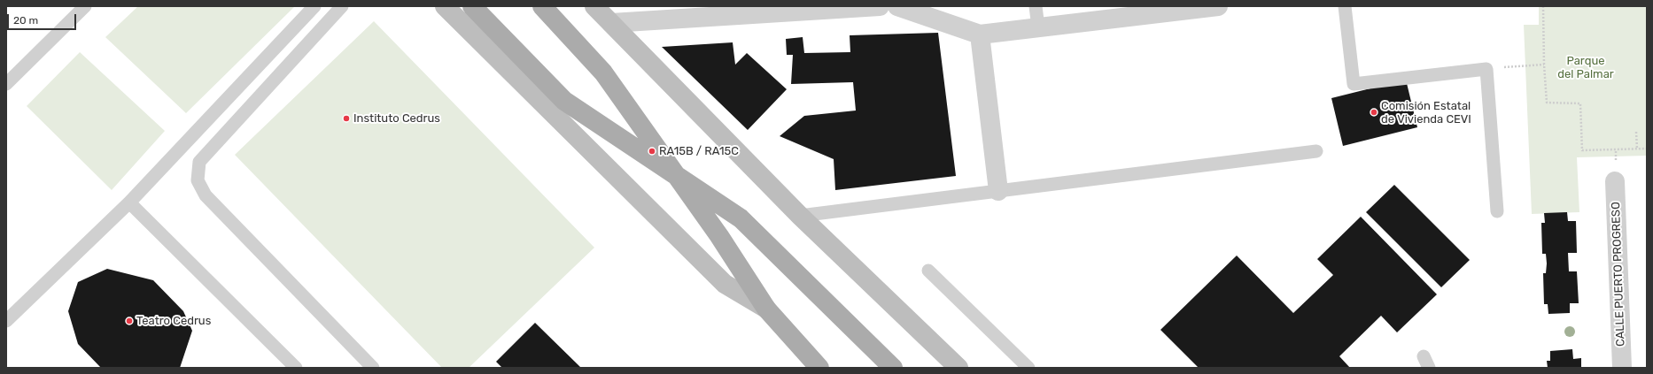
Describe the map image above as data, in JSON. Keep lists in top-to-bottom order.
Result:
{
  "streets": {
    "street": ["CALLE PUERTO PROGRESO"]
  },
  "parks": ["Parque del Palmar"],
  "places": [
    "Comisión Estatal de Vivienda CEVI",
    "Instituto Cedrus",
    "RA15B / RA15C",
    "Teatro Cedrus"
  ],
  "scale_bar": "20 m"
}
